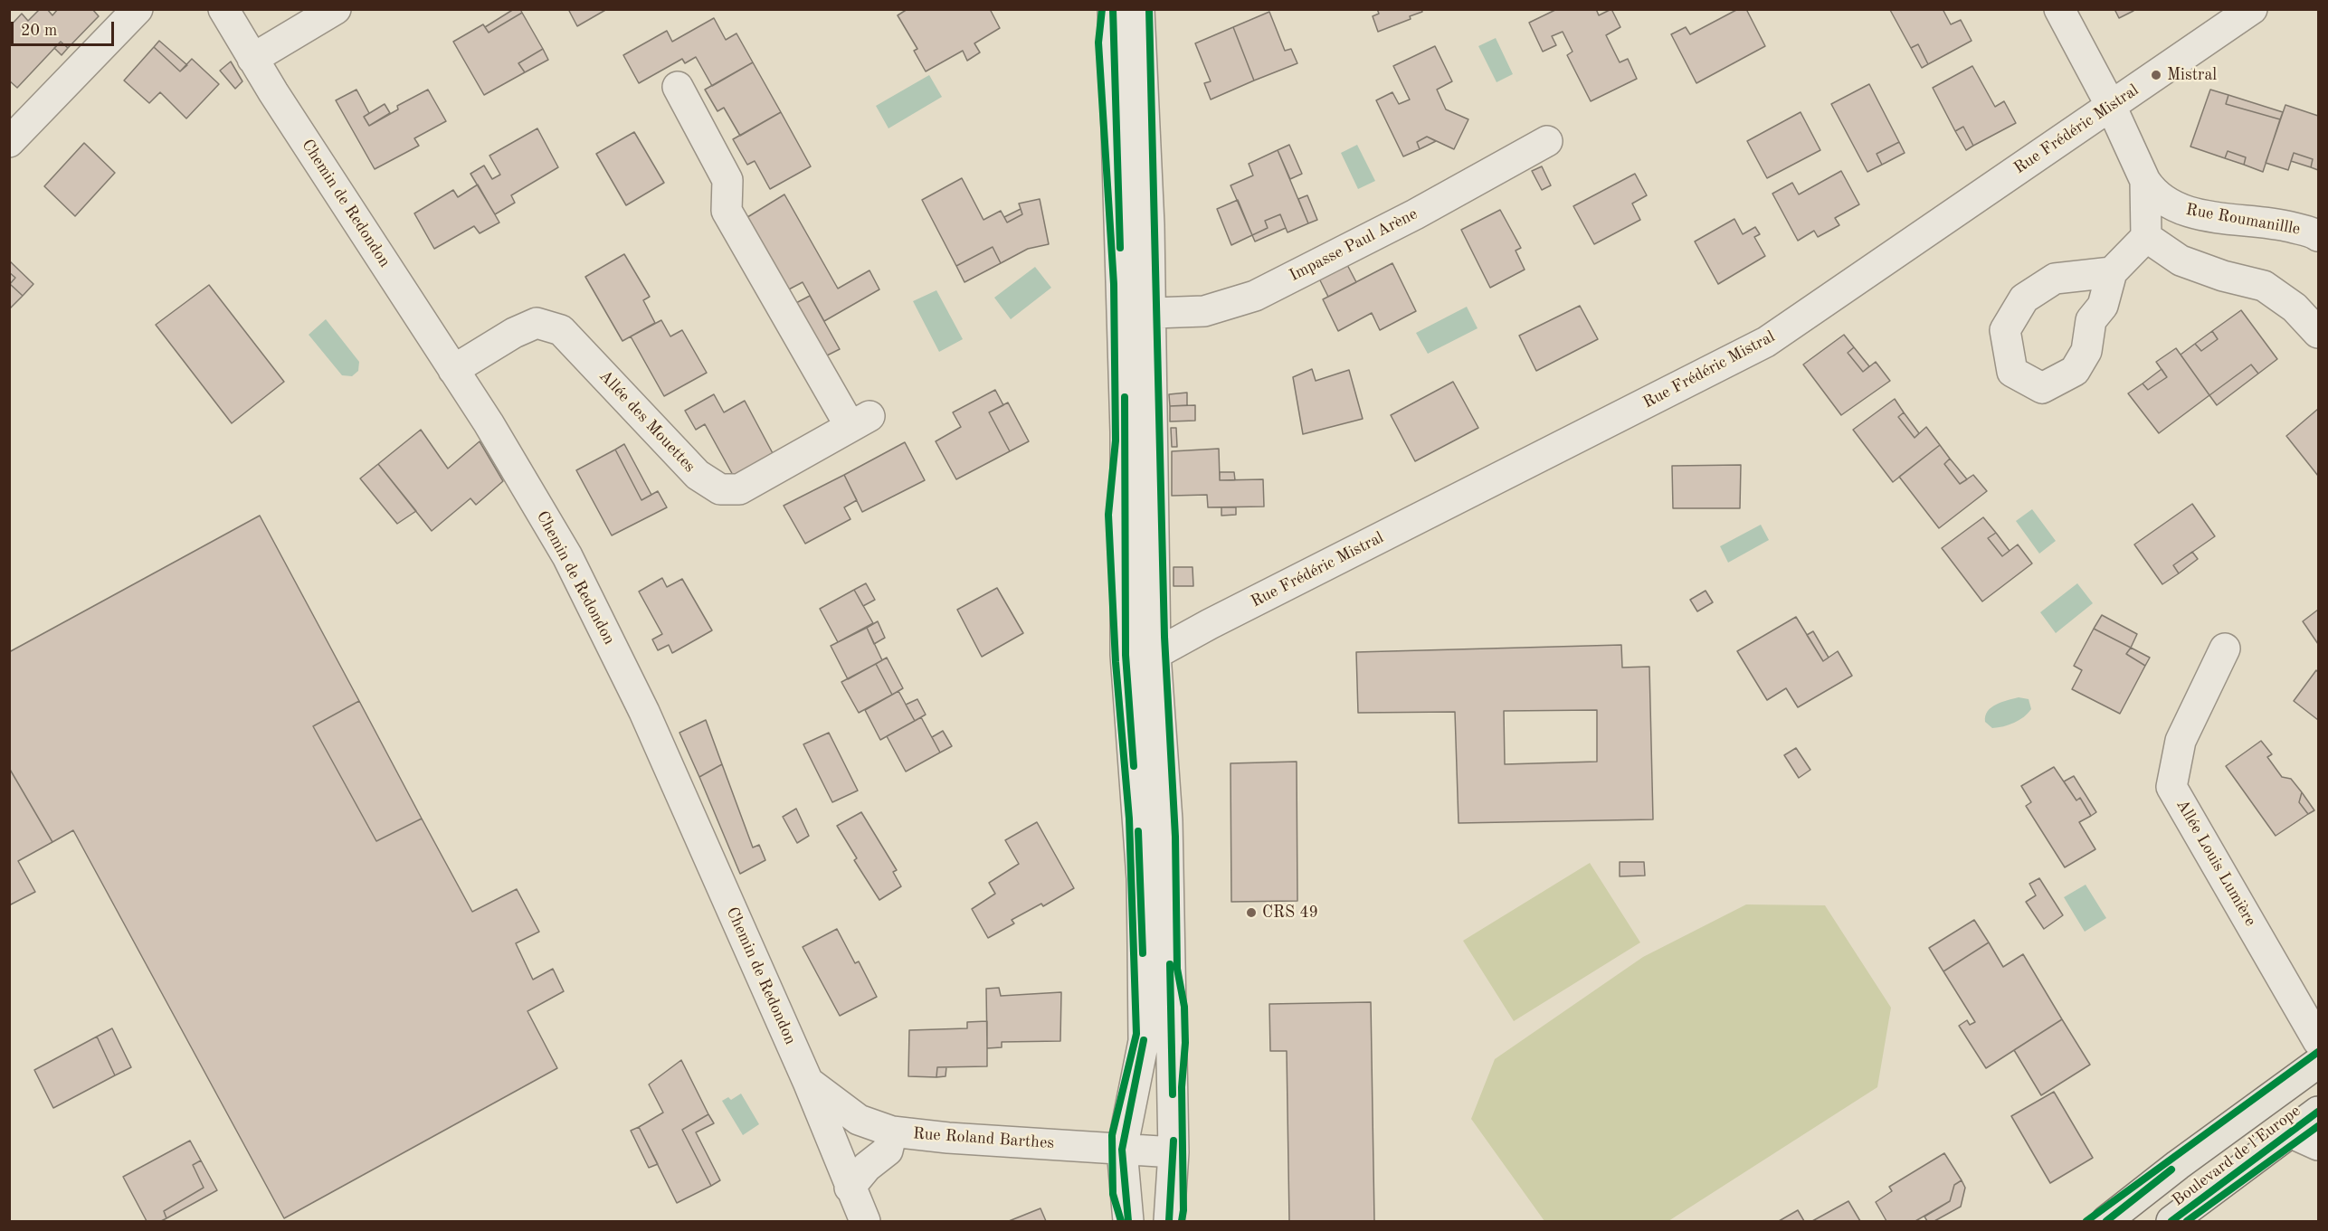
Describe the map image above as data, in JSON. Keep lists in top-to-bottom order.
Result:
{
  "streets": {
    "main road": ["Boulevard de l'Europe"],
    "street": [
      "Rue Frédéric Mistral",
      "Chemin de Redondon",
      "Rue Roumanillle",
      "Impasse Paul Arène",
      "Allée des Mouettes",
      "Allée Louis Lumière",
      "Rue Roland Barthes"
    ]
  },
  "crossings": [
    ["Chemin de Redondon", "Allée des Mouettes"],
    ["Chemin de Redondon", "Rue Roland Barthes"]
  ],
  "places": ["Mistral", "CRS 49"],
  "scale_bar": "20 m"
}
